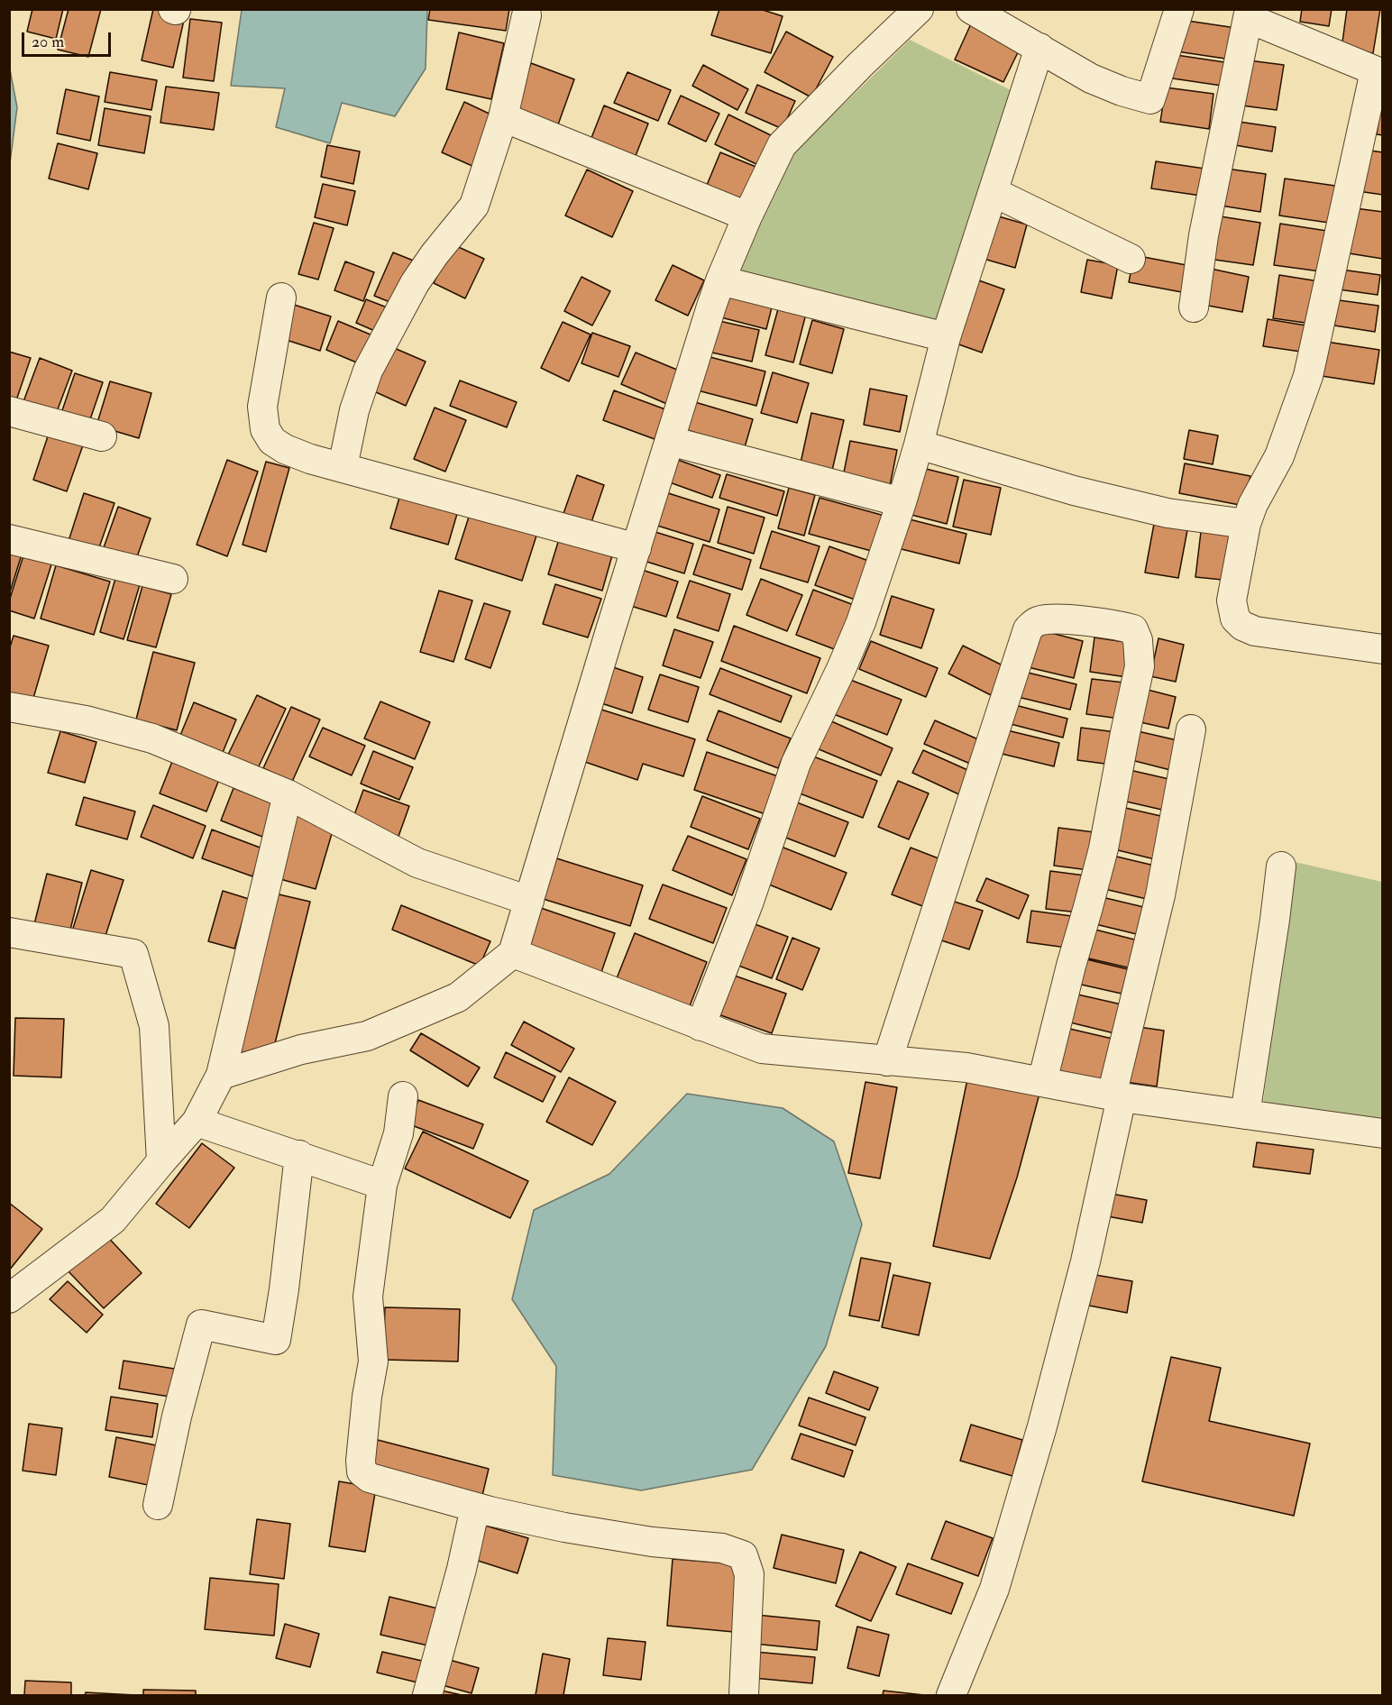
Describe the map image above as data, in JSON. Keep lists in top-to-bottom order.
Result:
{
  "scale_bar": "20 m"
}
